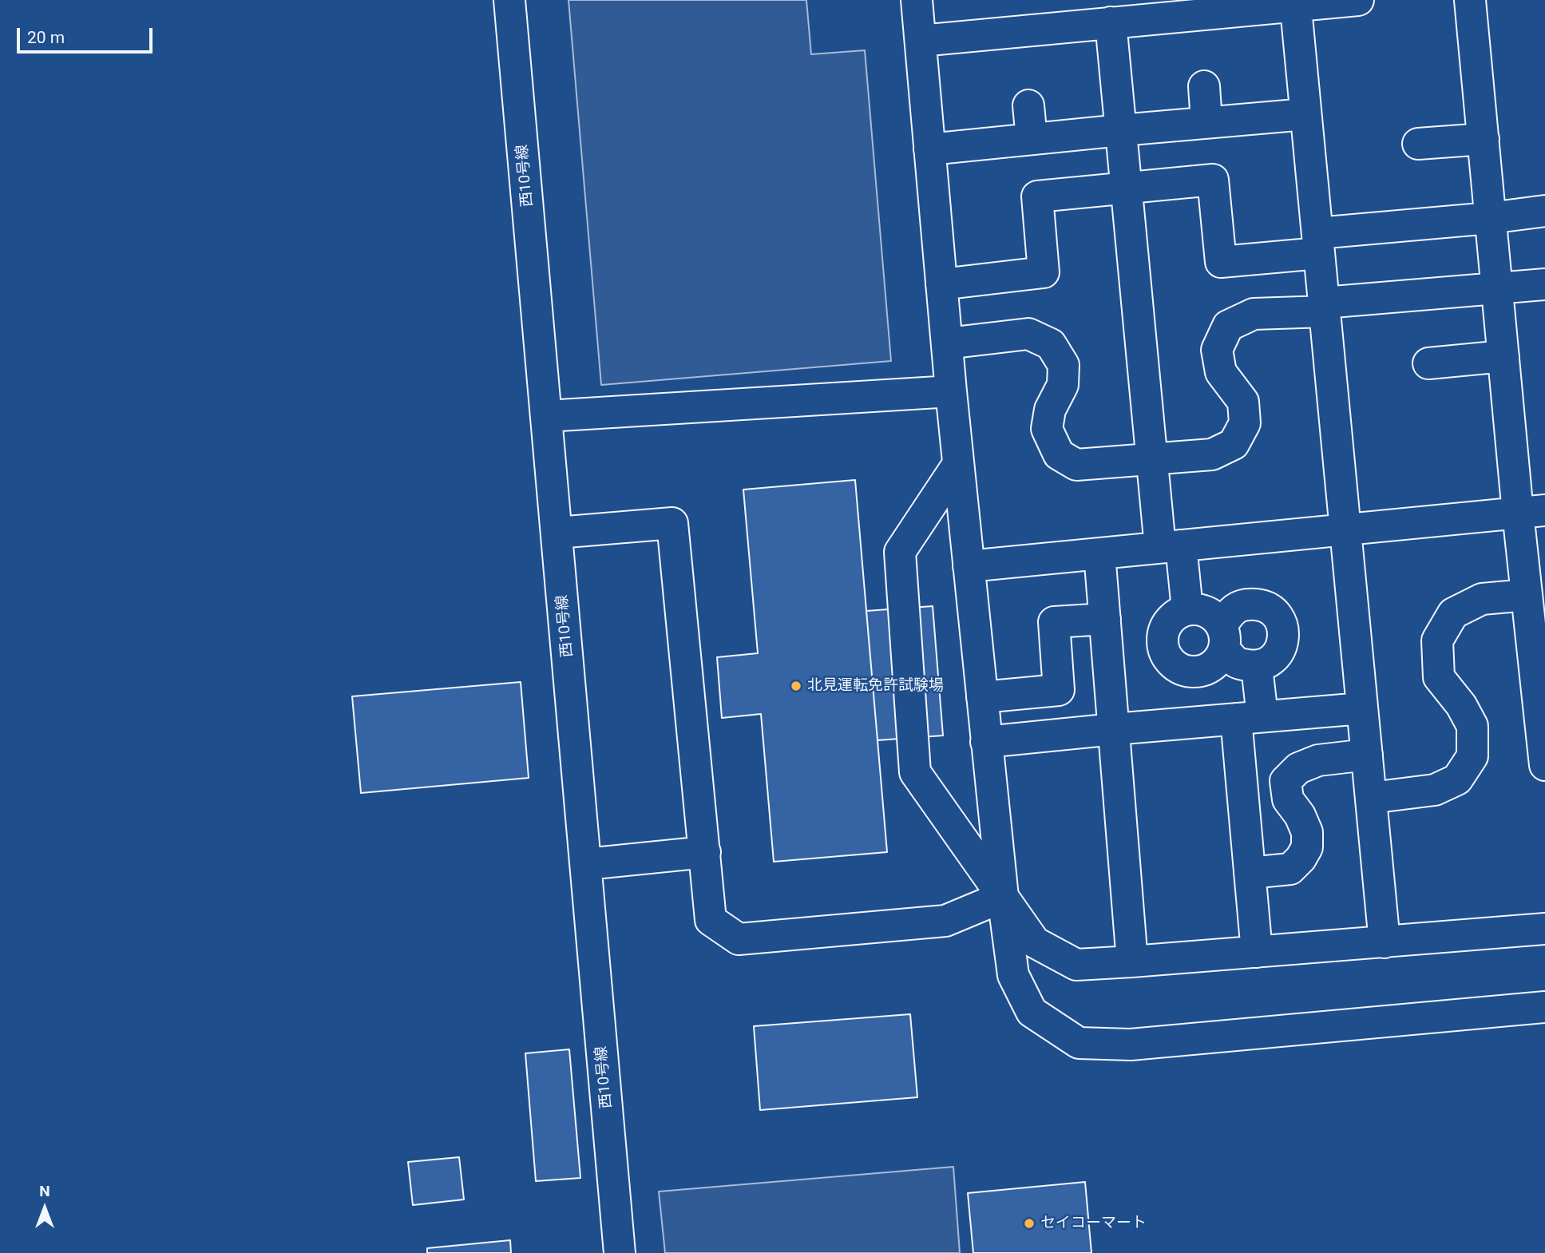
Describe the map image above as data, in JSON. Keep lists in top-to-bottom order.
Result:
{
  "streets": {
    "street": ["西10号線"]
  },
  "places": ["北見運転免許試験場", "セイコーマート"],
  "scale_bar": "20 m",
  "north": "top"
}
